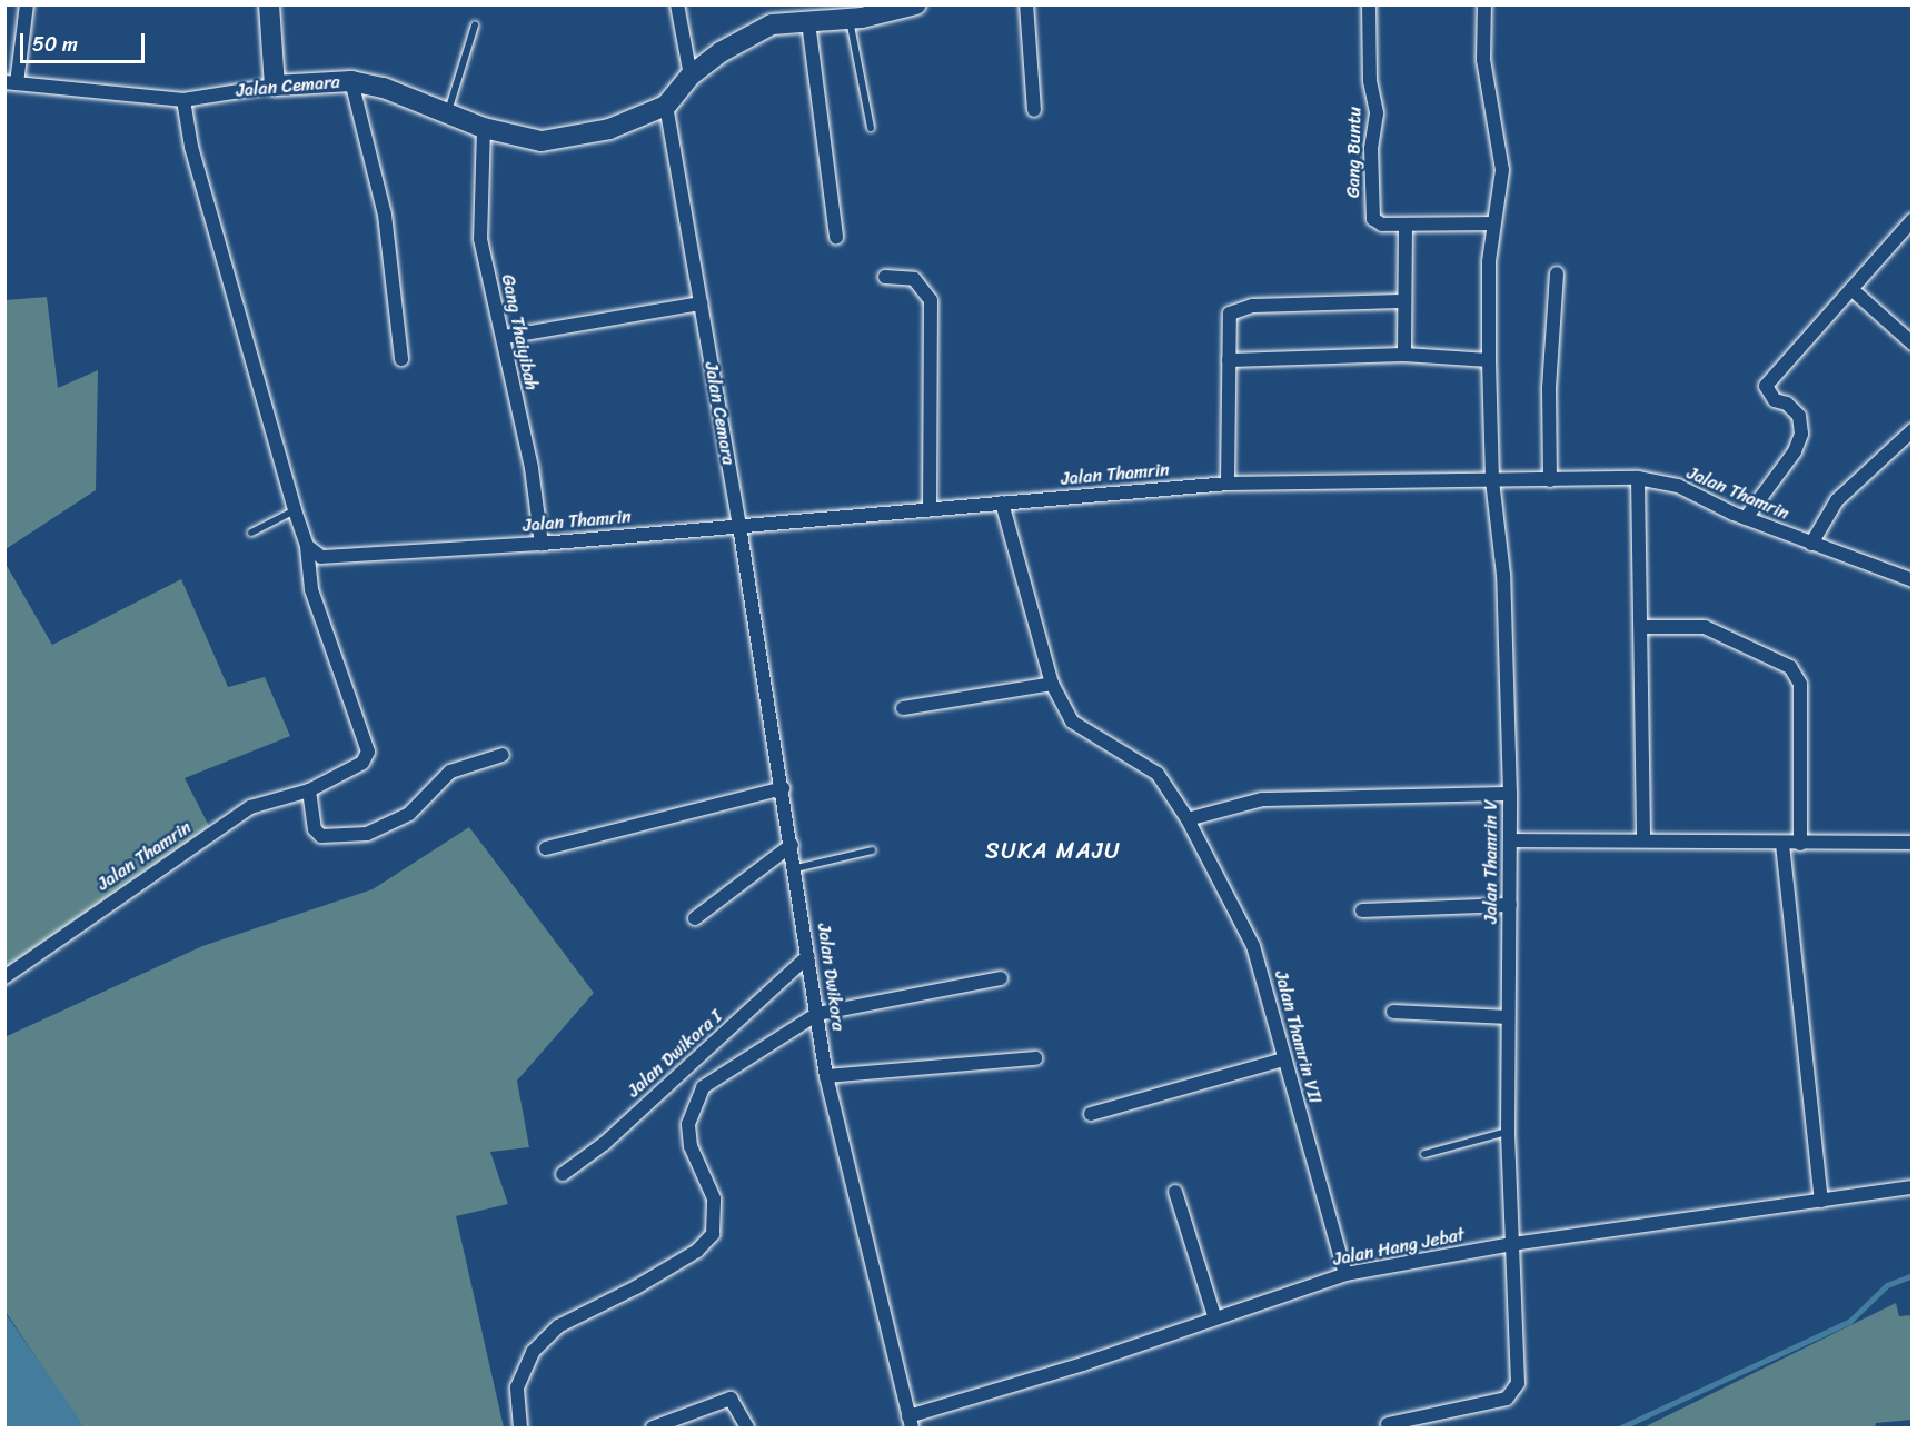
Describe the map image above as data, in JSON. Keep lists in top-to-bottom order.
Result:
{
  "streets": {
    "street": [
      "Jalan Cemara",
      "Gang Buntu",
      "Gang Thaiyibah",
      "Jalan Thamrin",
      "Jalan Thamrin V",
      "Jalan Dwikora",
      "Jalan Thamrin VII",
      "Jalan Dwikora I",
      "Jalan Hang Jebat"
    ]
  },
  "crossings": [
    ["Jalan Cemara", "Gang Thaiyibah"],
    ["Jalan Cemara", "Jalan Thamrin"],
    ["Jalan Cemara", "Jalan Dwikora"],
    ["Gang Buntu", "Jalan Thamrin V"],
    ["Gang Thaiyibah", "Jalan Thamrin"],
    ["Jalan Thamrin", "Jalan Thamrin V"],
    ["Jalan Thamrin", "Jalan Dwikora"],
    ["Jalan Thamrin", "Jalan Thamrin VII"],
    ["Jalan Thamrin V", "Jalan Hang Jebat"],
    ["Jalan Dwikora", "Jalan Dwikora I"],
    ["Jalan Dwikora", "Jalan Hang Jebat"],
    ["Jalan Thamrin VII", "Jalan Hang Jebat"]
  ],
  "districts": ["SUKA MAJU"],
  "scale_bar": "50 m"
}
